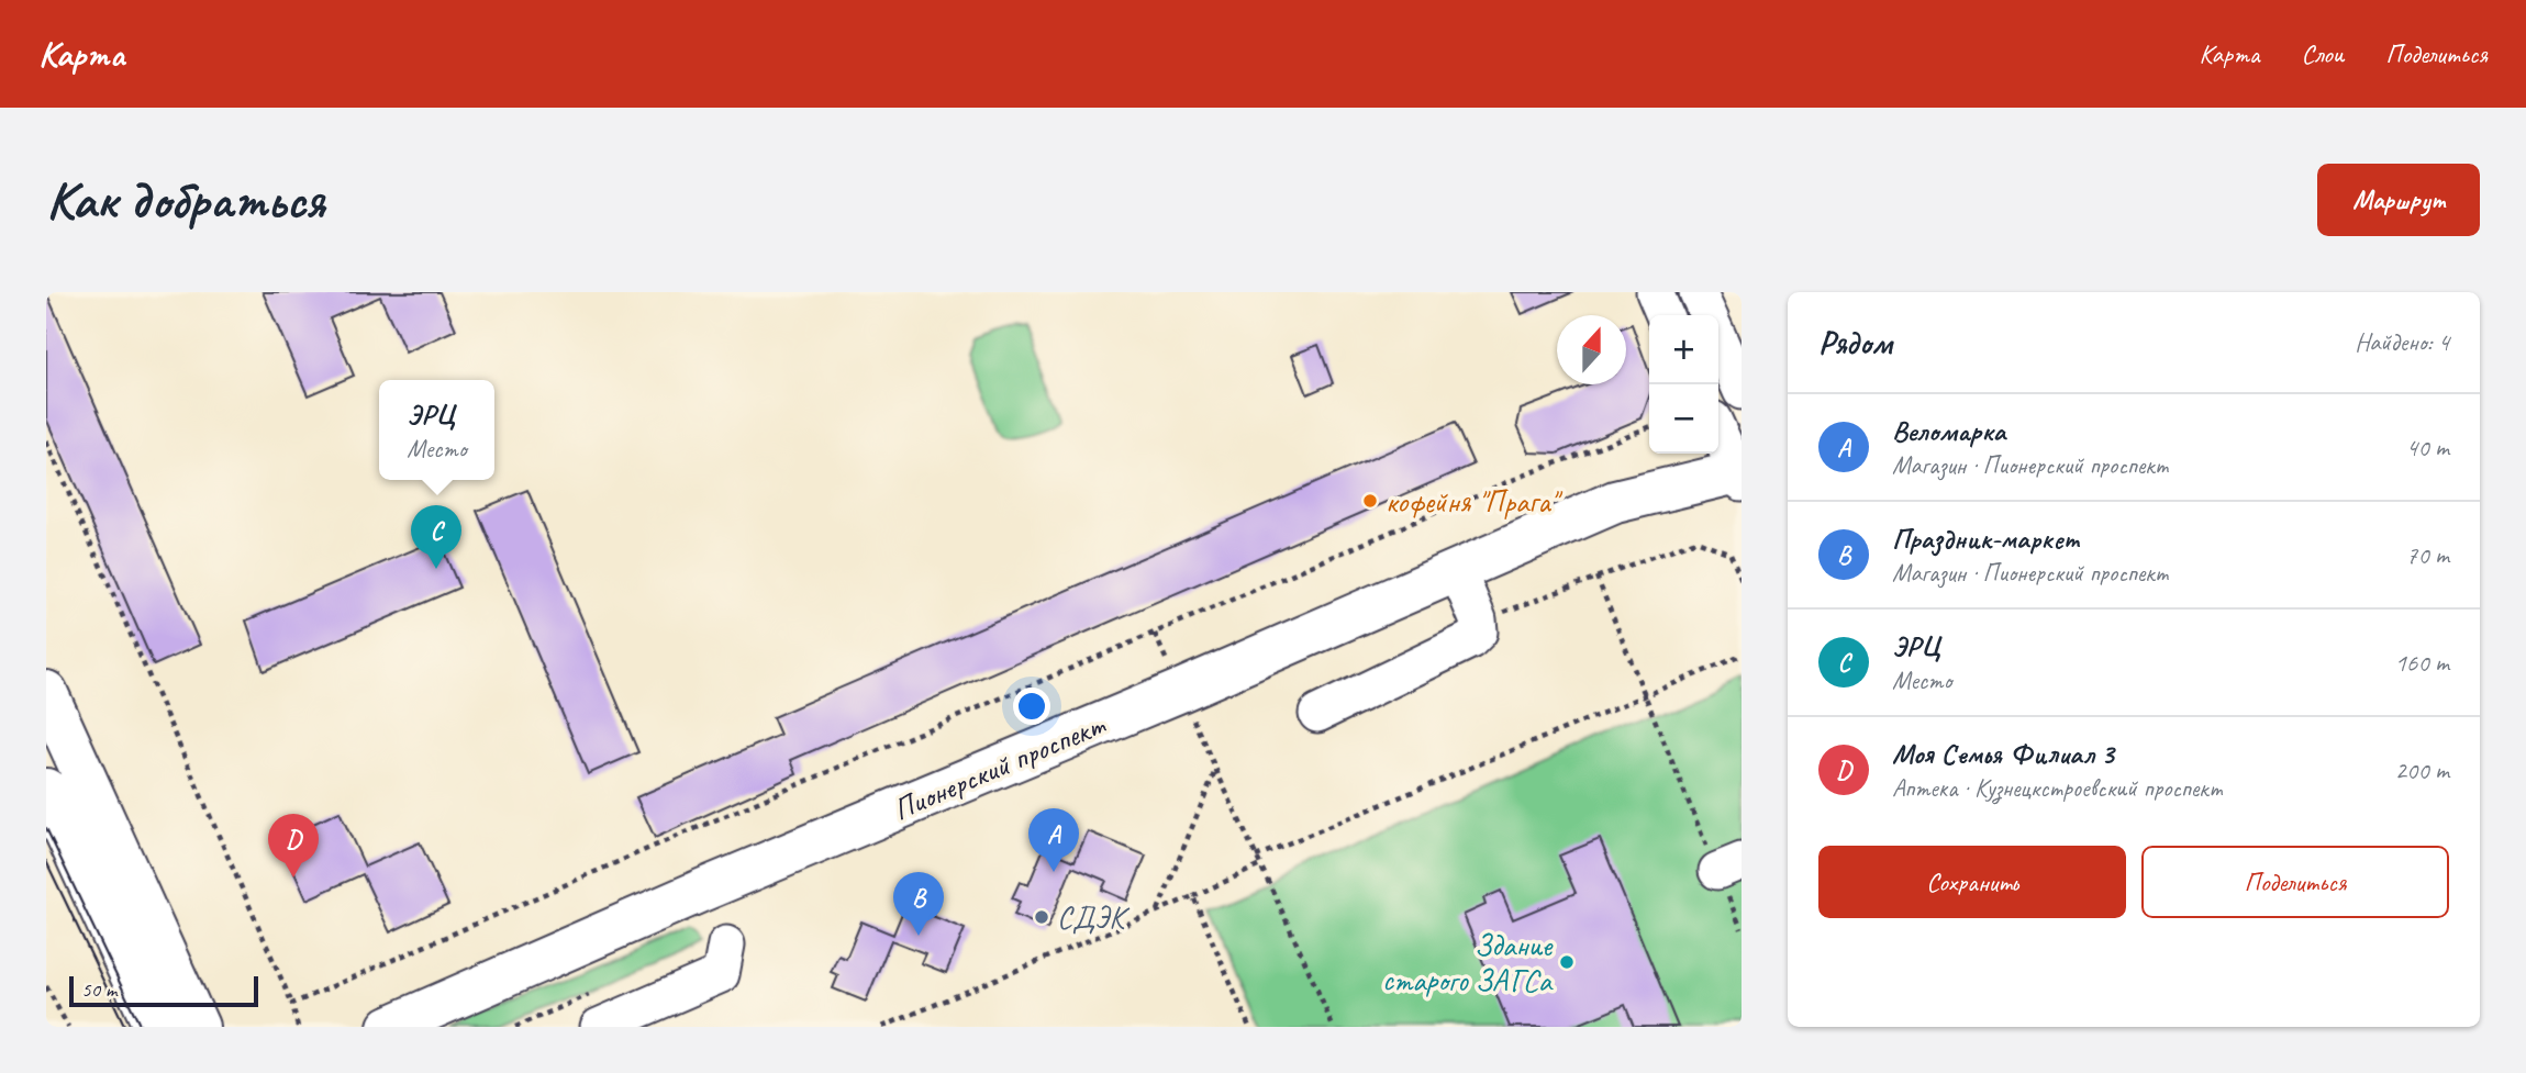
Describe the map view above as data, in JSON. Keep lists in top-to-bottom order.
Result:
{
  "streets": {
    "main road": ["Пионерский проспект"]
  },
  "places": ["кофейня \"Прага\"", "СДЭК", "Здание старого ЗАГСа"],
  "scale_bar": "50 m",
  "north": "top",
  "page": {
    "header": "Карта",
    "nav": ["Карта", "Слои", "Поделиться"],
    "buttons": [
      "Маршрут",
      ["Сохранить", "Поделиться"]
    ],
    "title": "Как добраться",
    "heading": ["Рядом", "Найдено: 4"],
    "map_buttons": ["+", "−"],
    "popup": ["ЭРЦ", "Место"],
    "list": [
      {
        "mark": "A",
        "name": "Веломарка",
        "note": "Магазин · Пионерский проспект",
        "value": "40 m"
      },
      {
        "mark": "B",
        "name": "Праздник-маркет",
        "note": "Магазин · Пионерский проспект",
        "value": "70 m"
      },
      {
        "mark": "C",
        "name": "ЭРЦ",
        "note": "Место",
        "value": "160 m"
      },
      {
        "mark": "D",
        "name": "Моя Семья Филиал 3",
        "note": "Аптека · Кузнецкстроевский проспект",
        "value": "200 m"
      }
    ],
    "pins": [
      "C",
      "A",
      "D",
      "B"
    ],
    "scale": "50 m"
  }
}
